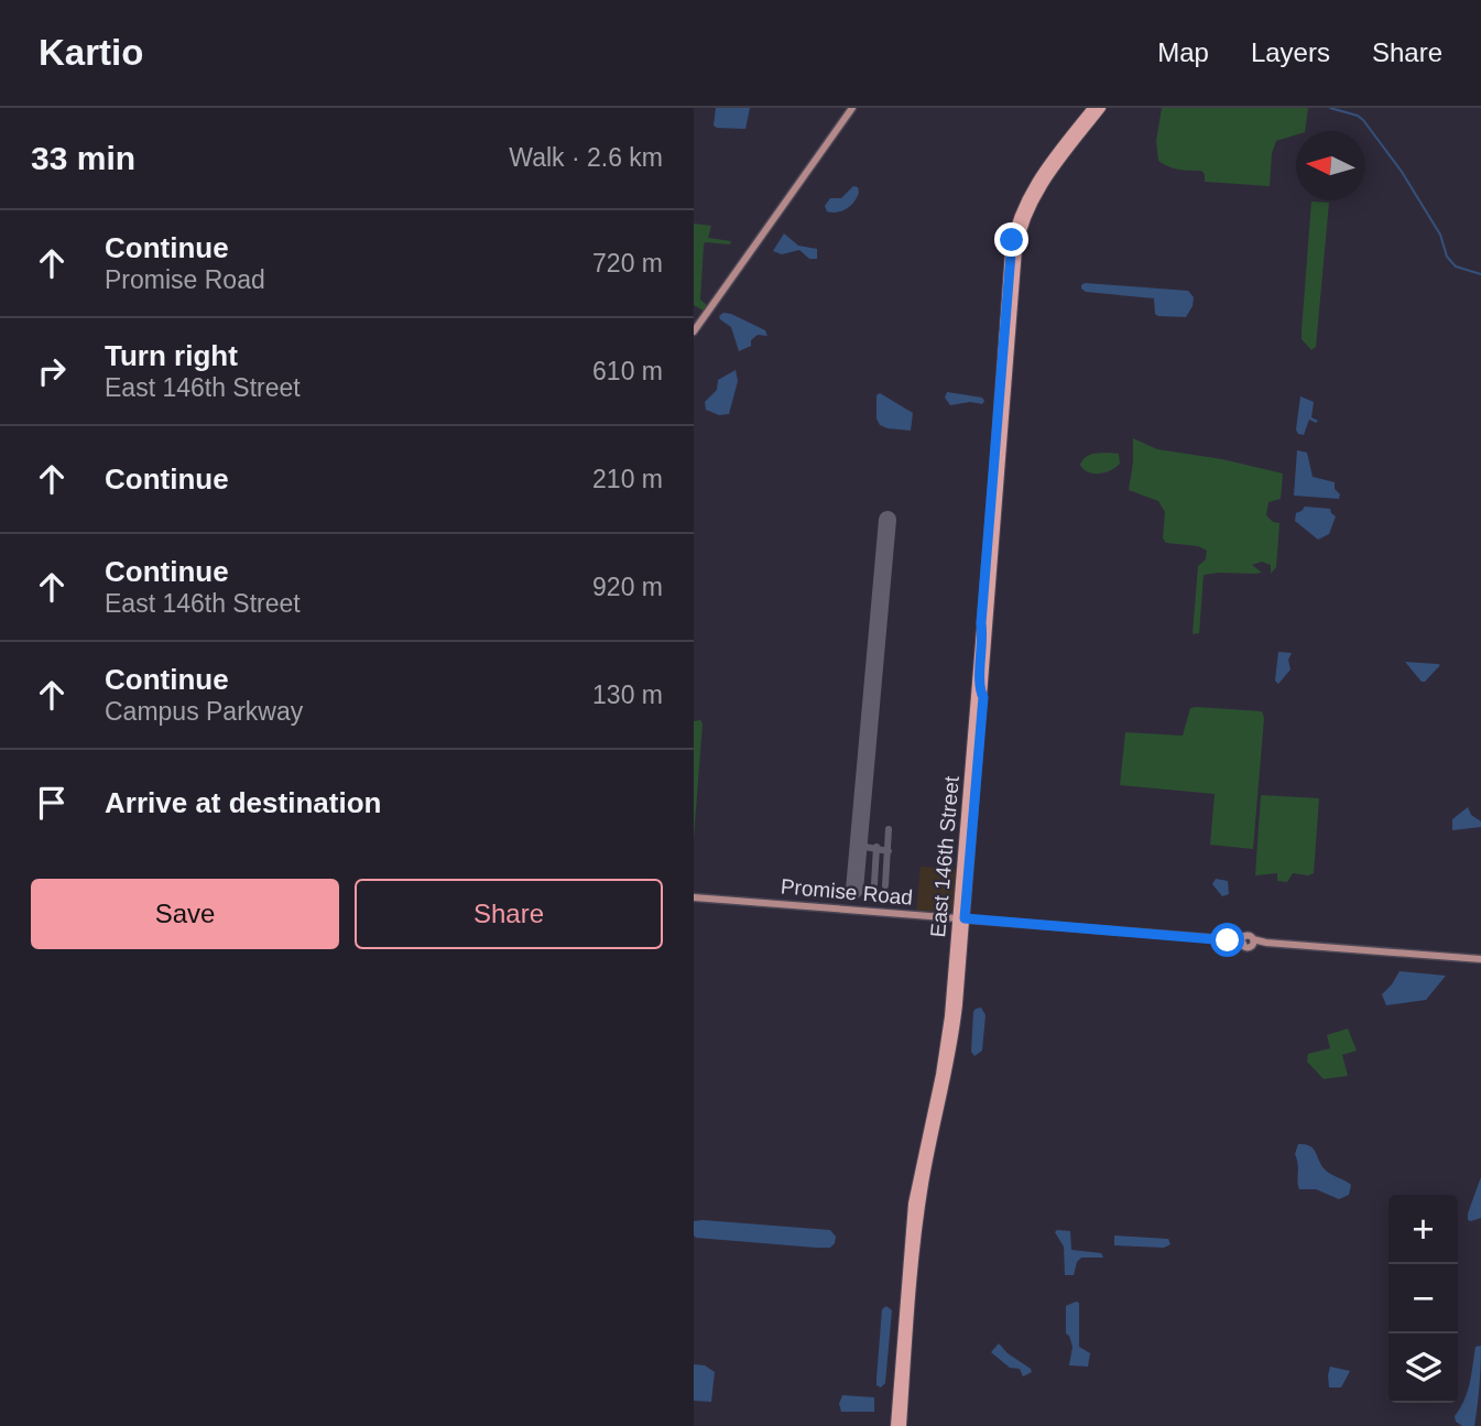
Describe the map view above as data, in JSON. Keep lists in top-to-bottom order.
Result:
{
  "streets": {
    "main road": ["East 146th Street", "Promise Road"]
  },
  "crossings": [
    ["East 146th Street", "Promise Road"]
  ],
  "north": "left",
  "page": {
    "header": "Kartio",
    "nav": ["Map", "Layers", "Share"],
    "heading": ["33 min", "Walk · 2.6 km"],
    "list": [
      ["Continue", "Promise Road", "720 m"],
      ["Turn right", "East 146th Street", "610 m"],
      ["Continue", "210 m"],
      ["Continue", "East 146th Street", "920 m"],
      ["Continue", "Campus Parkway", "130 m"],
      "Arrive at destination"
    ],
    "buttons": ["Save", "Share"],
    "map_buttons": ["+", "−"]
  }
}
